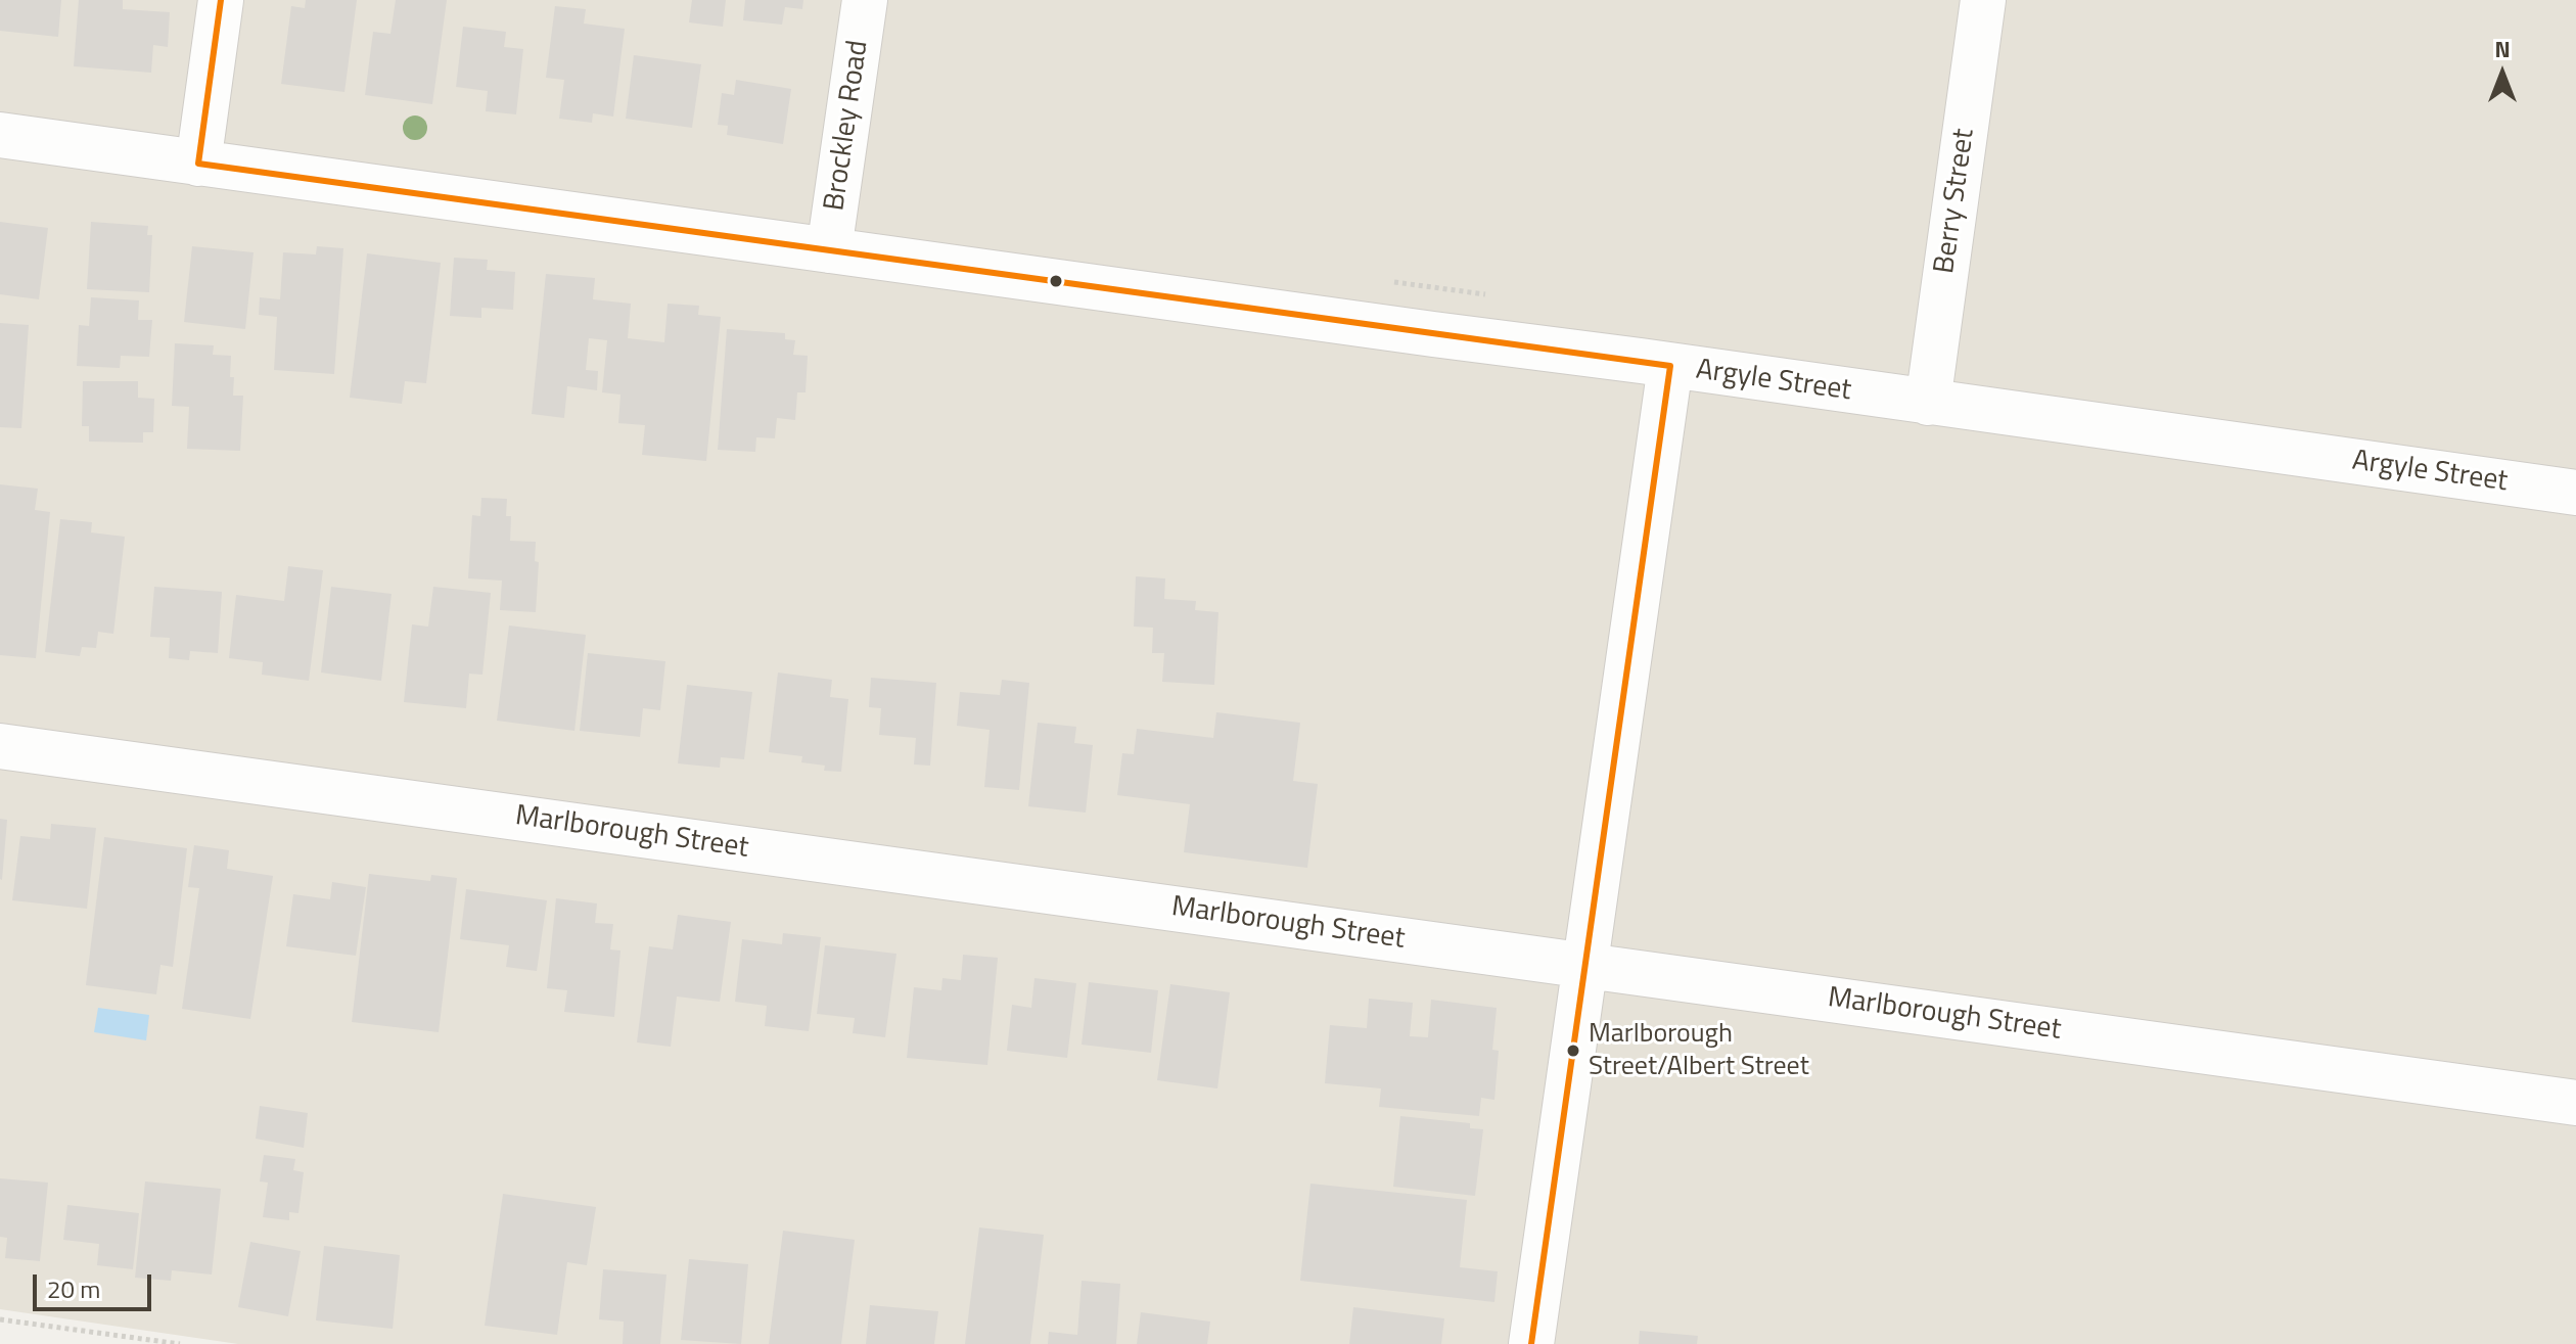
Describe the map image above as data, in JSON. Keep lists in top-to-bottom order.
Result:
{
  "streets": {
    "street": [
      "Brockley Road",
      "Berry Street",
      "Argyle Street",
      "Marlborough Street"
    ]
  },
  "crossings": [
    ["Brockley Road", "Argyle Street"],
    ["Berry Street", "Argyle Street"]
  ],
  "places": ["Marlborough Street/Albert Street"],
  "scale_bar": "20 m",
  "north": "top"
}
